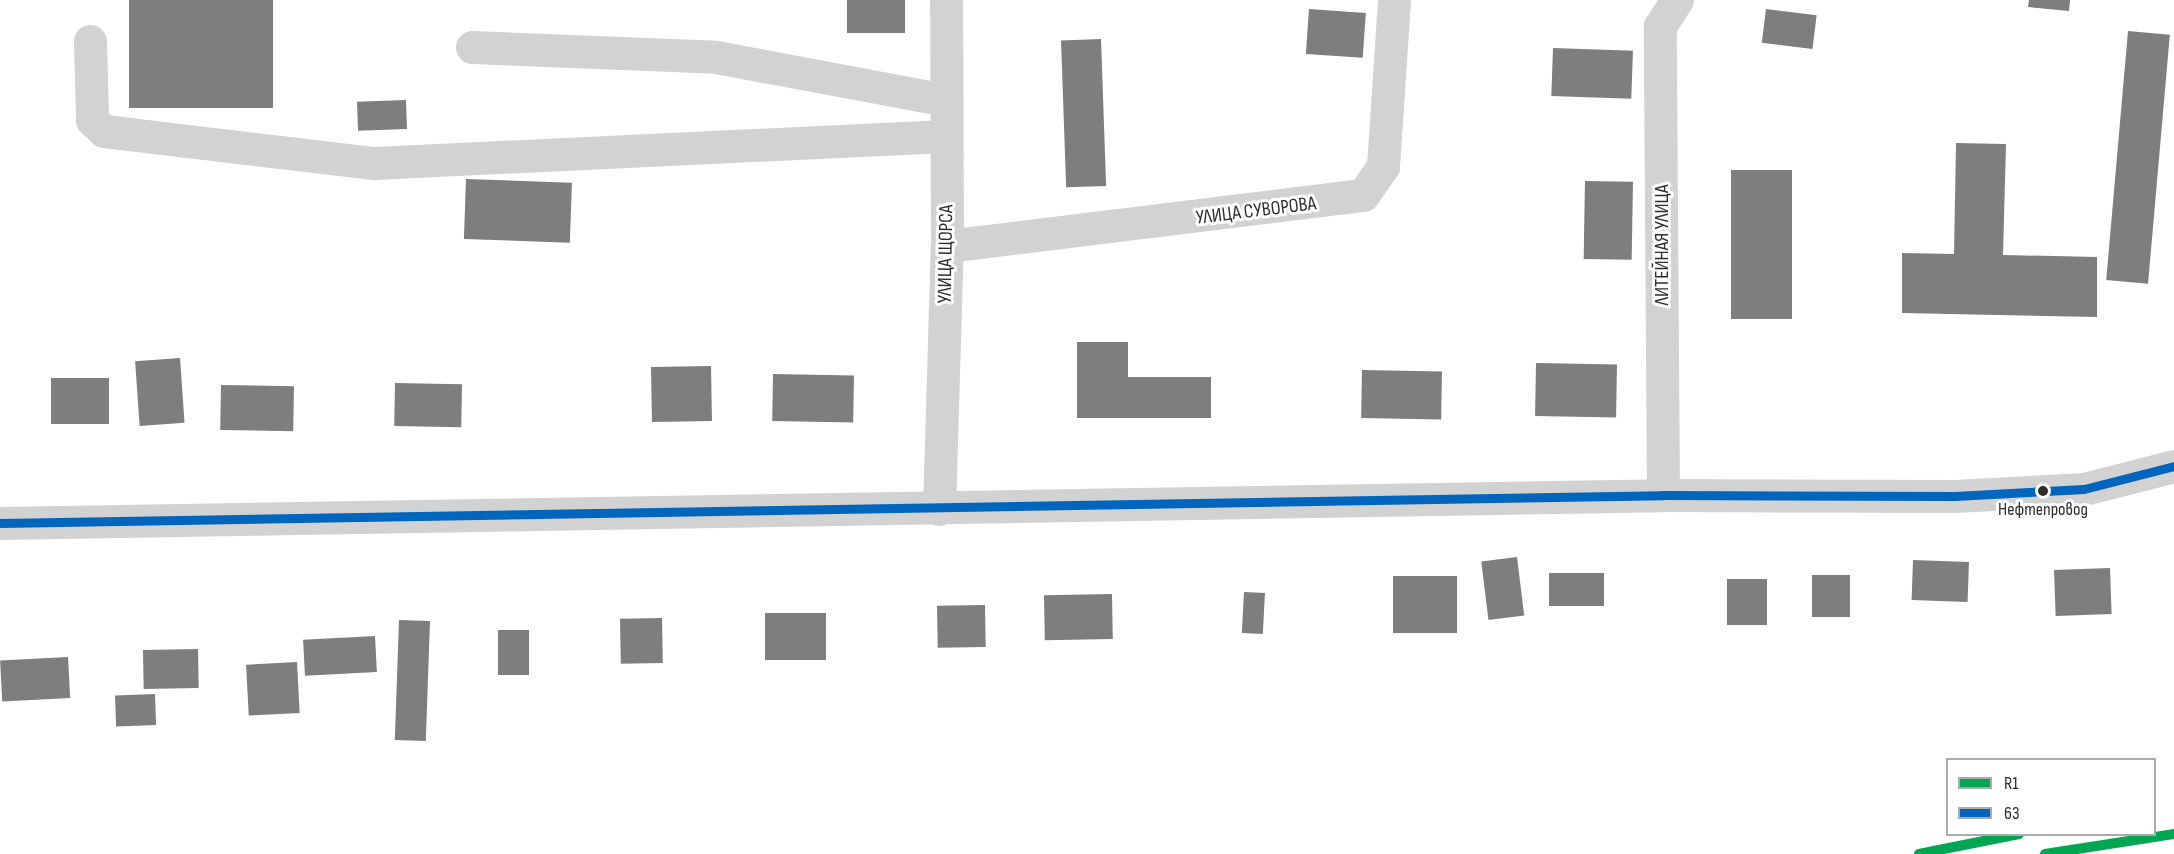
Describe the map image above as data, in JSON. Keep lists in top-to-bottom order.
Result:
{
  "streets": {
    "street": ["УЛИЦА СУВОРОВА", "ЛИТЕЙНАЯ УЛИЦА", "УЛИЦА ЩОРСА"]
  },
  "crossings": [
    ["УЛИЦА СУВОРОВА", "УЛИЦА ЩОРСА"]
  ],
  "places": ["Нефтепровод"],
  "lines": ["transit line 63", "transit line R1"],
  "legend": ["R1", "63"]
}
